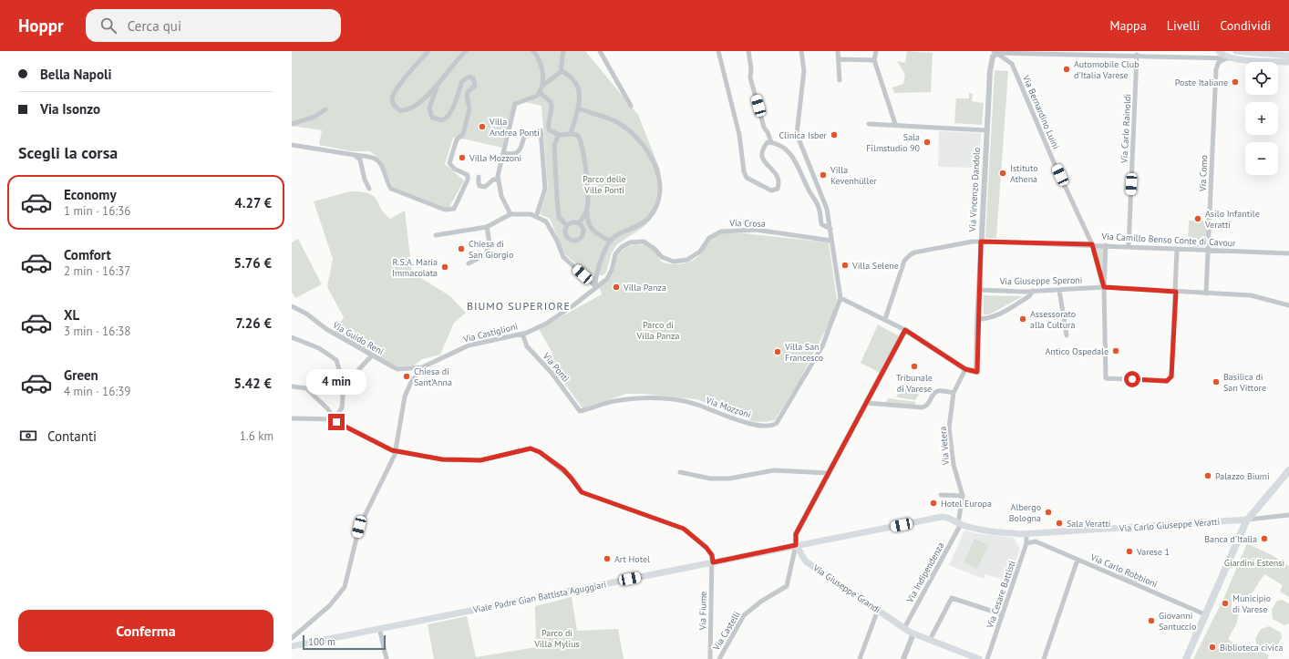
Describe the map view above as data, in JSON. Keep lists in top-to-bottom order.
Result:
{
  "streets": {
    "main road": ["Via Carlo Giuseppe Veratti", "Via Giuseppe Grandi", "Viale Padre Gian Battista Aguggiari"],
    "street": [
      "Via Bernardino Luini",
      "Via Carlo Rainoldi",
      "Via Como",
      "Via Vincenzo Dandolo",
      "Via Crosa",
      "Via Camillo Benso Conte di Cavour",
      "Via Giuseppe Speroni",
      "Via Castiglioni",
      "Via Guido Reni",
      "Via Ponti",
      "Via Mozzoni",
      "Via Vetera",
      "Via Carlo Robbioni",
      "Via Indipendenza",
      "Via Cesare Battisti",
      "Via Fiume",
      "Via Castelli"
    ]
  },
  "crossings": [
    ["Via Bernardino Luini", "Via Vincenzo Dandolo"],
    ["Via Bernardino Luini", "Via Camillo Benso Conte di Cavour"],
    ["Via Bernardino Luini", "Via Giuseppe Speroni"],
    ["Via Carlo Rainoldi", "Via Camillo Benso Conte di Cavour"],
    ["Via Como", "Via Camillo Benso Conte di Cavour"],
    ["Via Como", "Via Giuseppe Speroni"],
    ["Via Vincenzo Dandolo", "Via Camillo Benso Conte di Cavour"],
    ["Via Vincenzo Dandolo", "Via Giuseppe Speroni"],
    ["Via Vincenzo Dandolo", "Via Vetera"],
    ["Via Crosa", "Via Castiglioni"],
    ["Via Castiglioni", "Via Guido Reni"],
    ["Via Castiglioni", "Via Ponti"],
    ["Via Ponti", "Via Mozzoni"],
    ["Via Vetera", "Via Indipendenza"],
    ["Via Carlo Giuseppe Veratti", "Via Indipendenza"],
    ["Via Carlo Giuseppe Veratti", "Via Cesare Battisti"],
    ["Via Carlo Giuseppe Veratti", "Viale Padre Gian Battista Aguggiari"],
    ["Via Indipendenza", "Via Giuseppe Grandi"],
    ["Via Indipendenza", "Viale Padre Gian Battista Aguggiari"],
    ["Via Giuseppe Grandi", "Viale Padre Gian Battista Aguggiari"],
    ["Via Giuseppe Grandi", "Via Castelli"],
    ["Viale Padre Gian Battista Aguggiari", "Via Fiume"],
    ["Viale Padre Gian Battista Aguggiari", "Via Castelli"]
  ],
  "districts": ["BIUMO SUPERIORE"],
  "parks": [
    "Parco delle Ville Ponti",
    "Parco di Villa Panza",
    "Giardini Estensi",
    "Parco di Villa Mylius"
  ],
  "places": [
    "Automobile Club d'Italia Varese",
    "Poste Italiane",
    "Villa Andrea Ponti",
    "Clinica Isber",
    "Sala Filmstudio 90",
    "Villa Mozzoni",
    "Istituto Athena",
    "Villa Kevenhüller",
    "Asilo Infantile Veratti",
    "Chiesa di San Giorgio",
    "Villa Selene",
    "R.S.A. Maria Immacolata",
    "Villa Panza",
    "Assessorato alla Cultura",
    "Antico Ospedale",
    "Villa San Francesco",
    "Tribunale di Varese",
    "Chiesa di Sant'Anna",
    "Basilica di San Vittore",
    "Palazzo Biumi",
    "Hotel Europa",
    "Albergo Bologna",
    "Sala Veratti",
    "Banca d'Italia",
    "Varese 1",
    "Art Hotel",
    "Municipio di Varese",
    "Giovanni Santuccio",
    "Biblioteca civica"
  ],
  "scale_bar": "100 m",
  "page": {
    "header": "Hoppr",
    "search": "Cerca qui",
    "nav": ["Mappa", "Livelli", "Condividi"],
    "banner": ["Bella Napoli", "Via Isonzo"],
    "map_buttons": ["+", "−"],
    "heading": "Scegli la corsa",
    "list": [
      {
        "name": "Economy",
        "note": "1 min · 16:36",
        "value": "4.27 €"
      },
      {
        "name": "Comfort",
        "note": "2 min · 16:37",
        "value": "5.76 €"
      },
      {
        "name": "XL",
        "note": "3 min · 16:38",
        "value": "7.26 €"
      },
      {
        "name": "Green",
        "note": "4 min · 16:39",
        "value": "5.42 €"
      }
    ],
    "bubble": "4 min",
    "pay": ["Contanti", "1.6 km"],
    "buttons": "Conferma",
    "scale": "100 m"
  }
}
